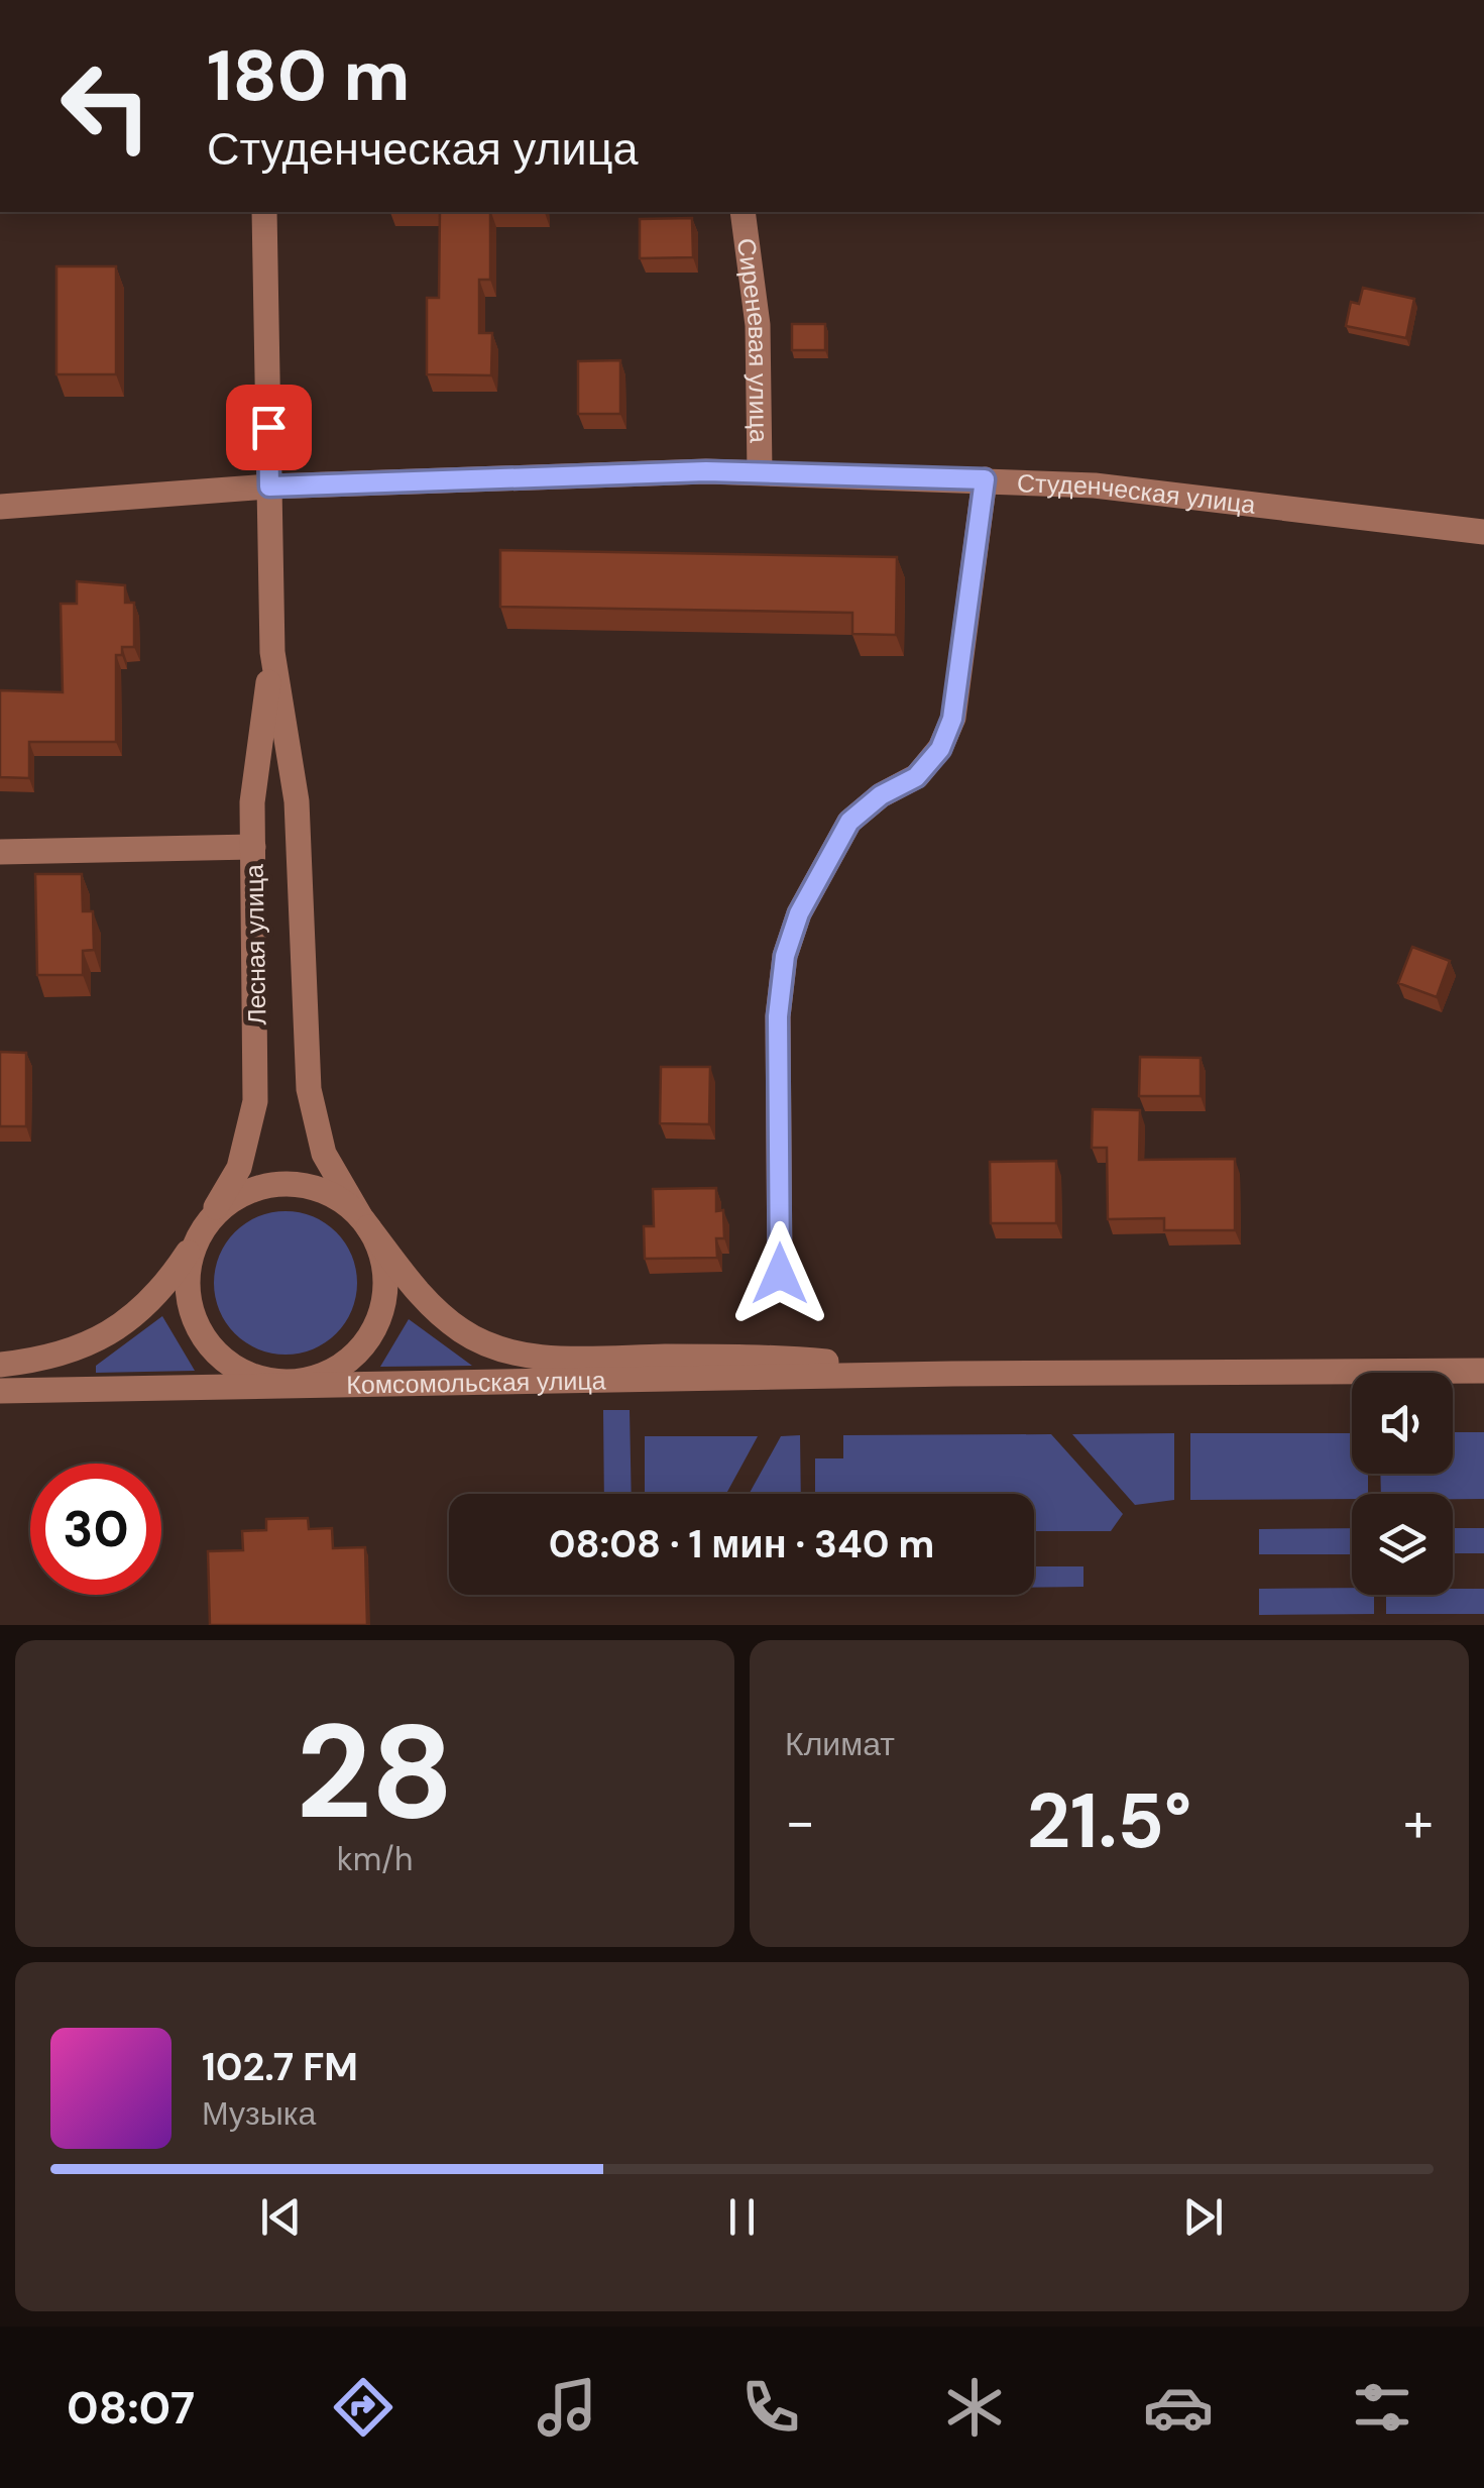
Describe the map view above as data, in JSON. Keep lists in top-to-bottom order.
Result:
{
  "streets": {
    "street": [
      "Сиреневая улица",
      "Студенческая улица",
      "Лесная улица",
      "Комсомольская улица"
    ]
  },
  "crossings": [
    ["Сиреневая улица", "Студенческая улица"],
    ["Студенческая улица", "Лесная улица"],
    ["Лесная улица", "Комсомольская улица"]
  ],
  "page": {
    "turn": ["180 m", "Студенческая улица"],
    "limit": "30",
    "trip": "08:08 · 1 мин · 340 m",
    "tile": [
      ["28", "km/h"],
      "Климат"
    ],
    "heat": ["−", "21.5°", "+"],
    "song": ["102.7 FM", "Музыка"],
    "tabs": "08:07"
  }
}
